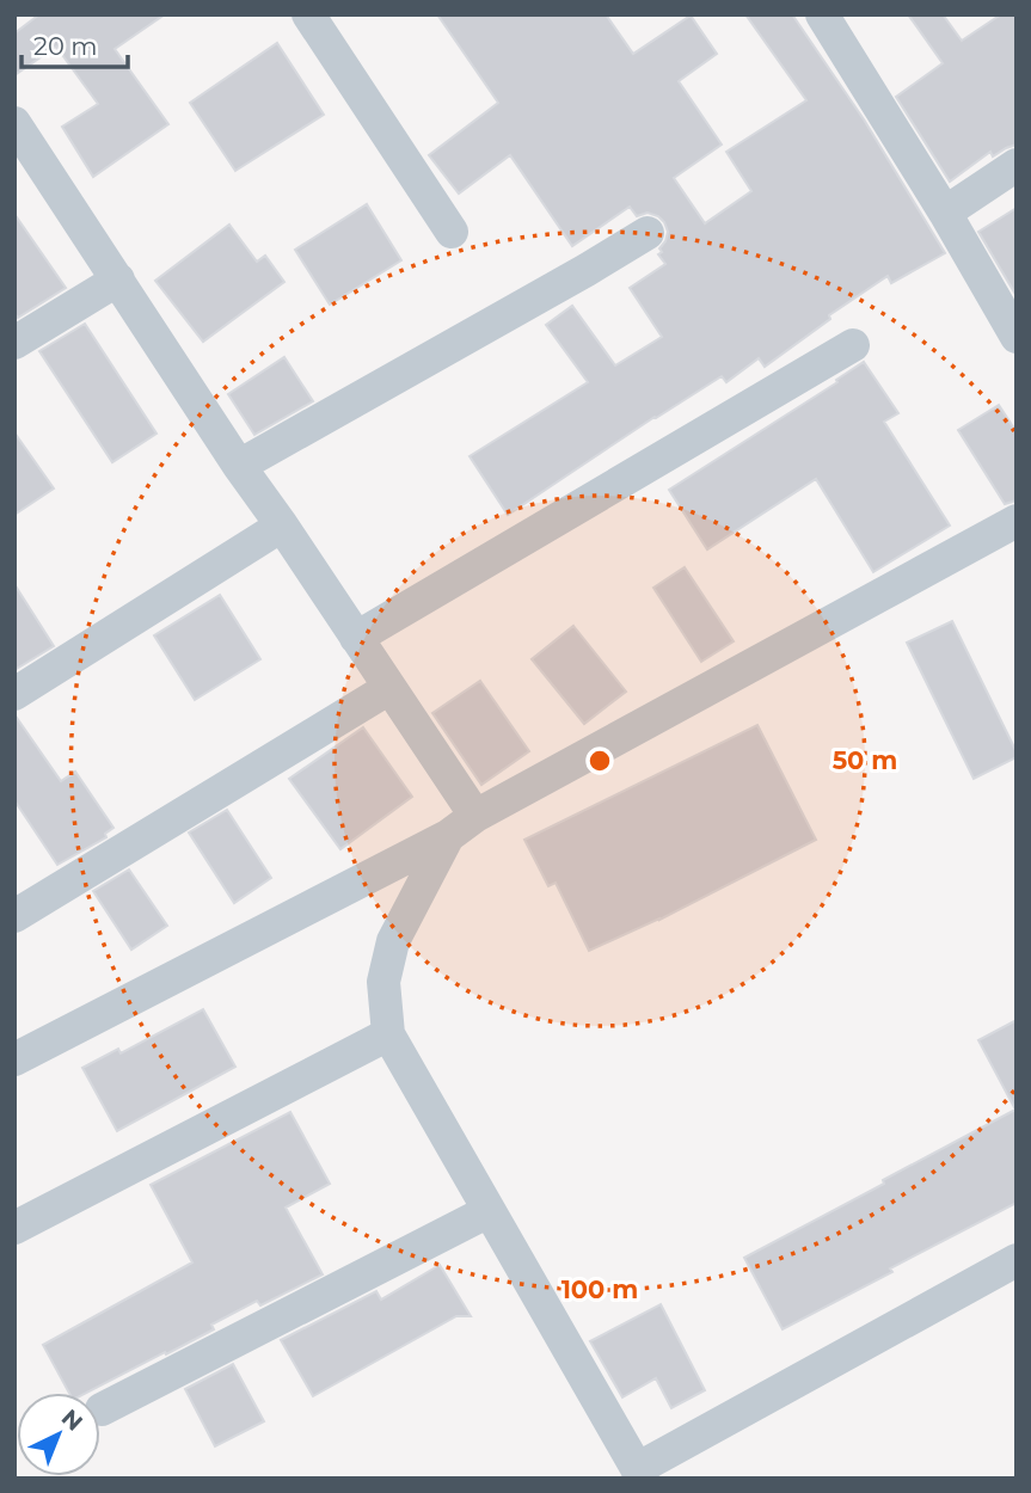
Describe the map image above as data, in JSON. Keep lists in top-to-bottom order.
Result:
{
  "scale_bar": "20 m",
  "north": "top right",
  "rings": ["50 m", "100 m"]
}
